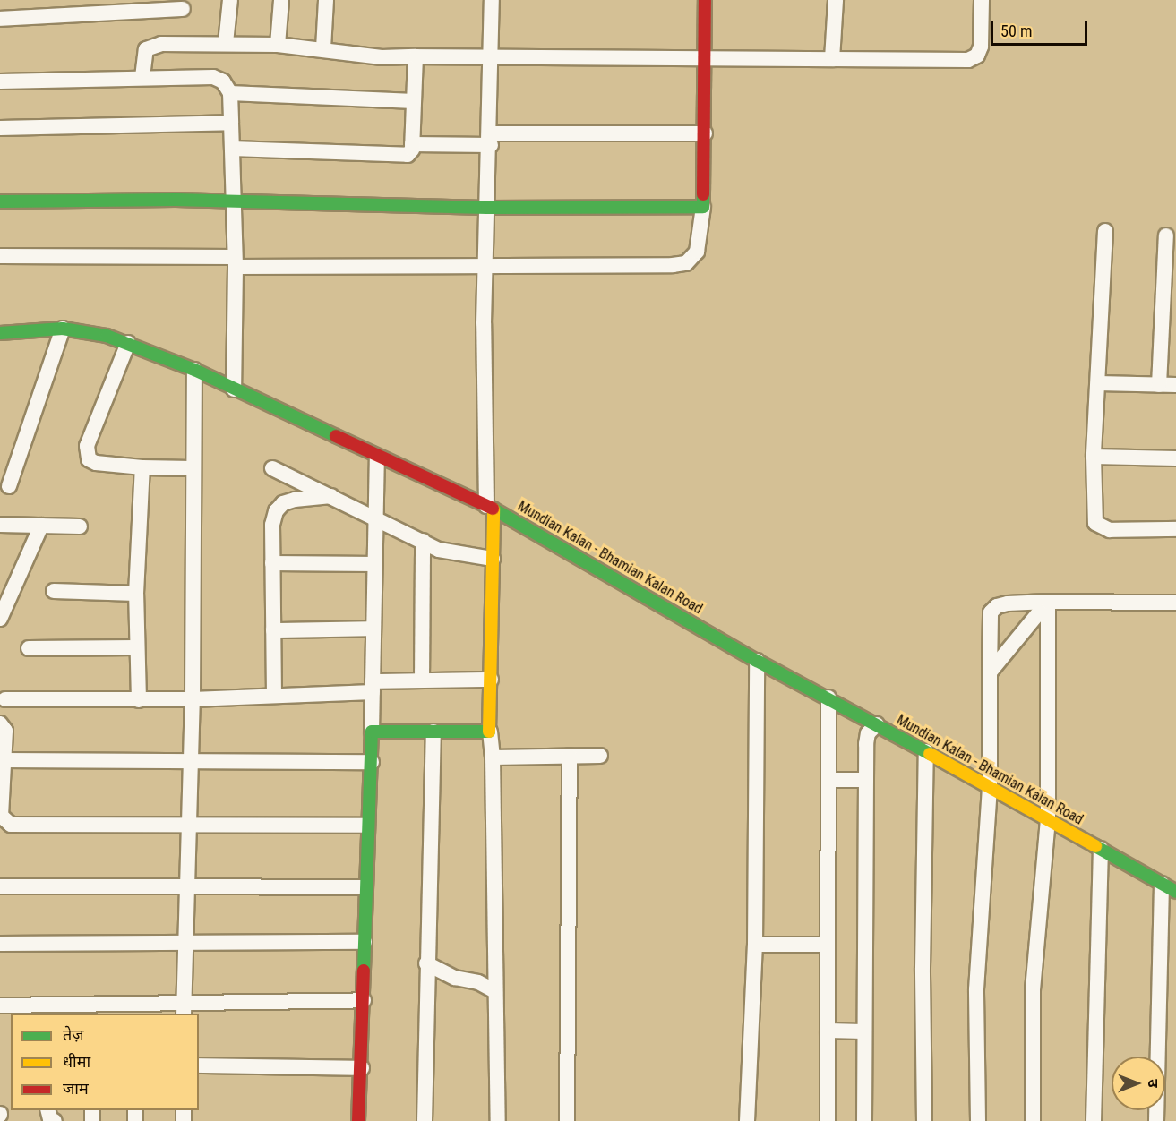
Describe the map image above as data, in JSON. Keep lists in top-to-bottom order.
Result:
{
  "streets": {
    "street": ["Mundian Kalan - Bhamian Kalan Road"]
  },
  "legend": ["तेज़", "धीमा", "जाम"],
  "scale_bar": "50 m",
  "north": "right"
}
